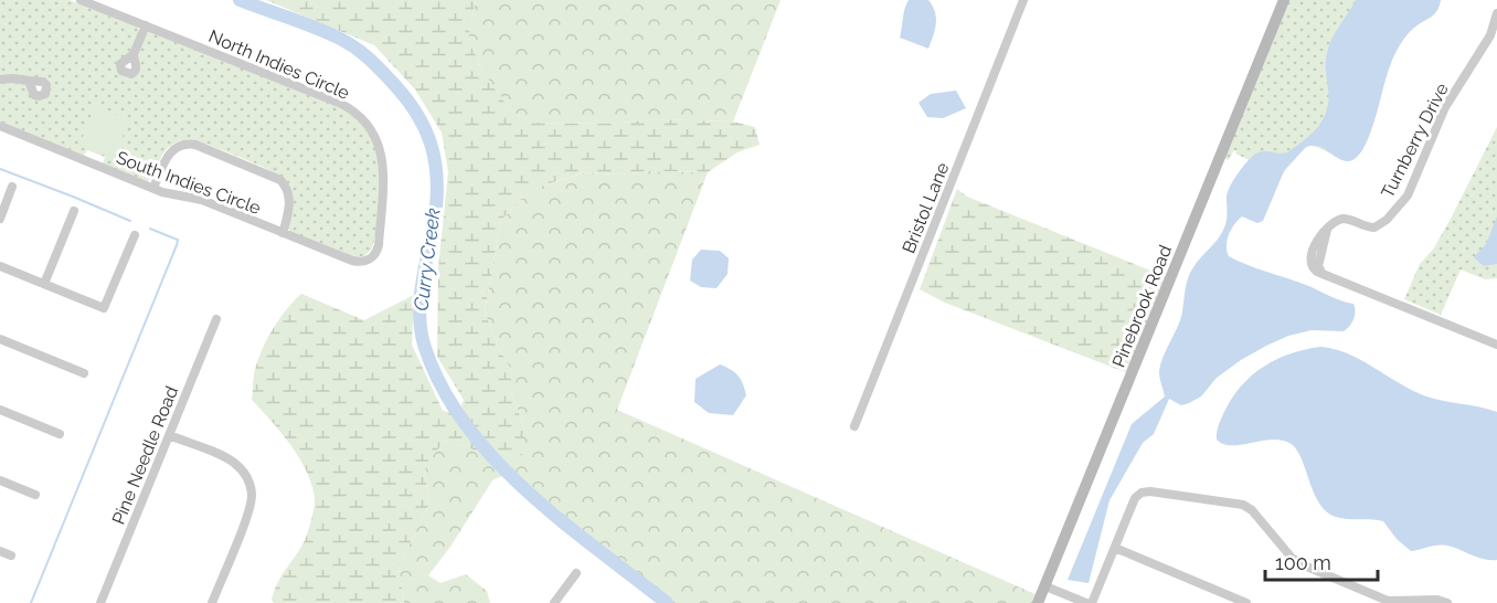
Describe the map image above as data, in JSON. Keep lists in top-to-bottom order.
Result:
{
  "streets": {
    "street": [
      "North Indies Circle",
      "Turnberry Drive",
      "South Indies Circle",
      "Bristol Lane",
      "Pinebrook Road",
      "Pine Needle Road"
    ]
  },
  "crossings": [
    ["North Indies Circle", "South Indies Circle"]
  ],
  "water": ["Curry Creek"],
  "scale_bar": "100 m"
}
